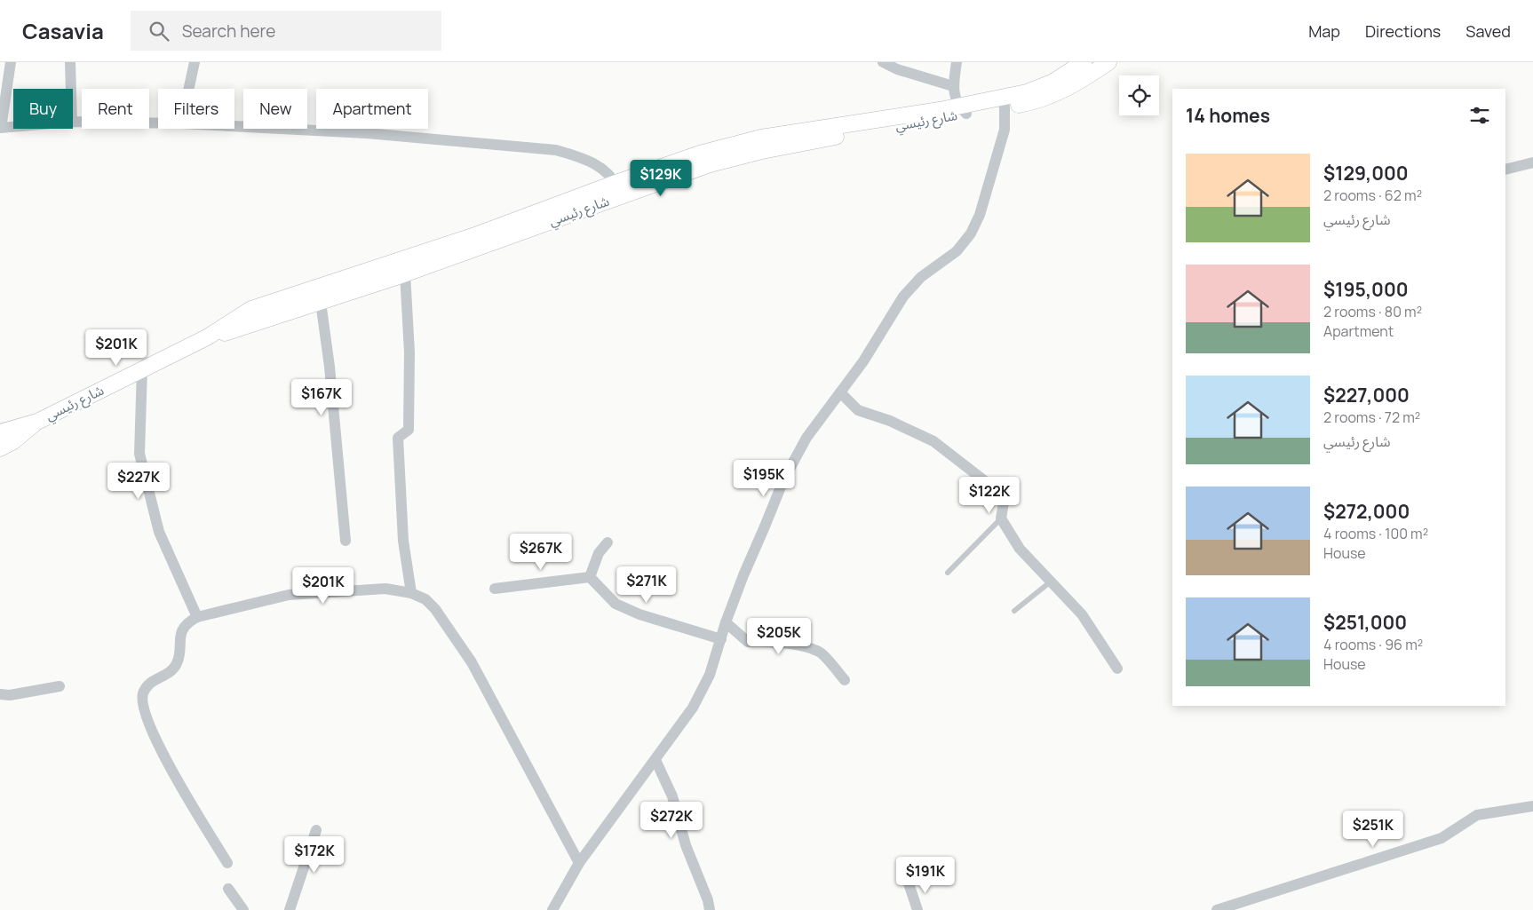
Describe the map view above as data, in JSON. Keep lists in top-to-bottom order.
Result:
{
  "streets": {
    "main road": ["شارع رئيسي"]
  },
  "page": {
    "header": "Casavia",
    "search": "Search here",
    "nav": ["Map", "Directions", "Saved"],
    "chip": [
      "Buy",
      "Rent",
      "Filters",
      "New",
      "Apartment"
    ],
    "heading": "14 homes",
    "list": [
      {
        "name": "$129,000",
        "note": "2 rooms · 62 m² · شارع رئيسي"
      },
      {
        "name": "$195,000",
        "note": "2 rooms · 80 m² · Apartment"
      },
      {
        "name": "$227,000",
        "note": "2 rooms · 72 m² · شارع رئيسي"
      },
      {
        "name": "$272,000",
        "note": "4 rooms · 100 m² · House"
      },
      {
        "name": "$251,000",
        "note": "4 rooms · 96 m² · House"
      }
    ],
    "price": [
      "$129K",
      "$201K",
      "$167K",
      "$195K",
      "$227K",
      "$122K",
      "$267K",
      "$271K",
      "$201K",
      "$205K",
      "$272K",
      "$251K",
      "$172K",
      "$191K"
    ]
  }
}
